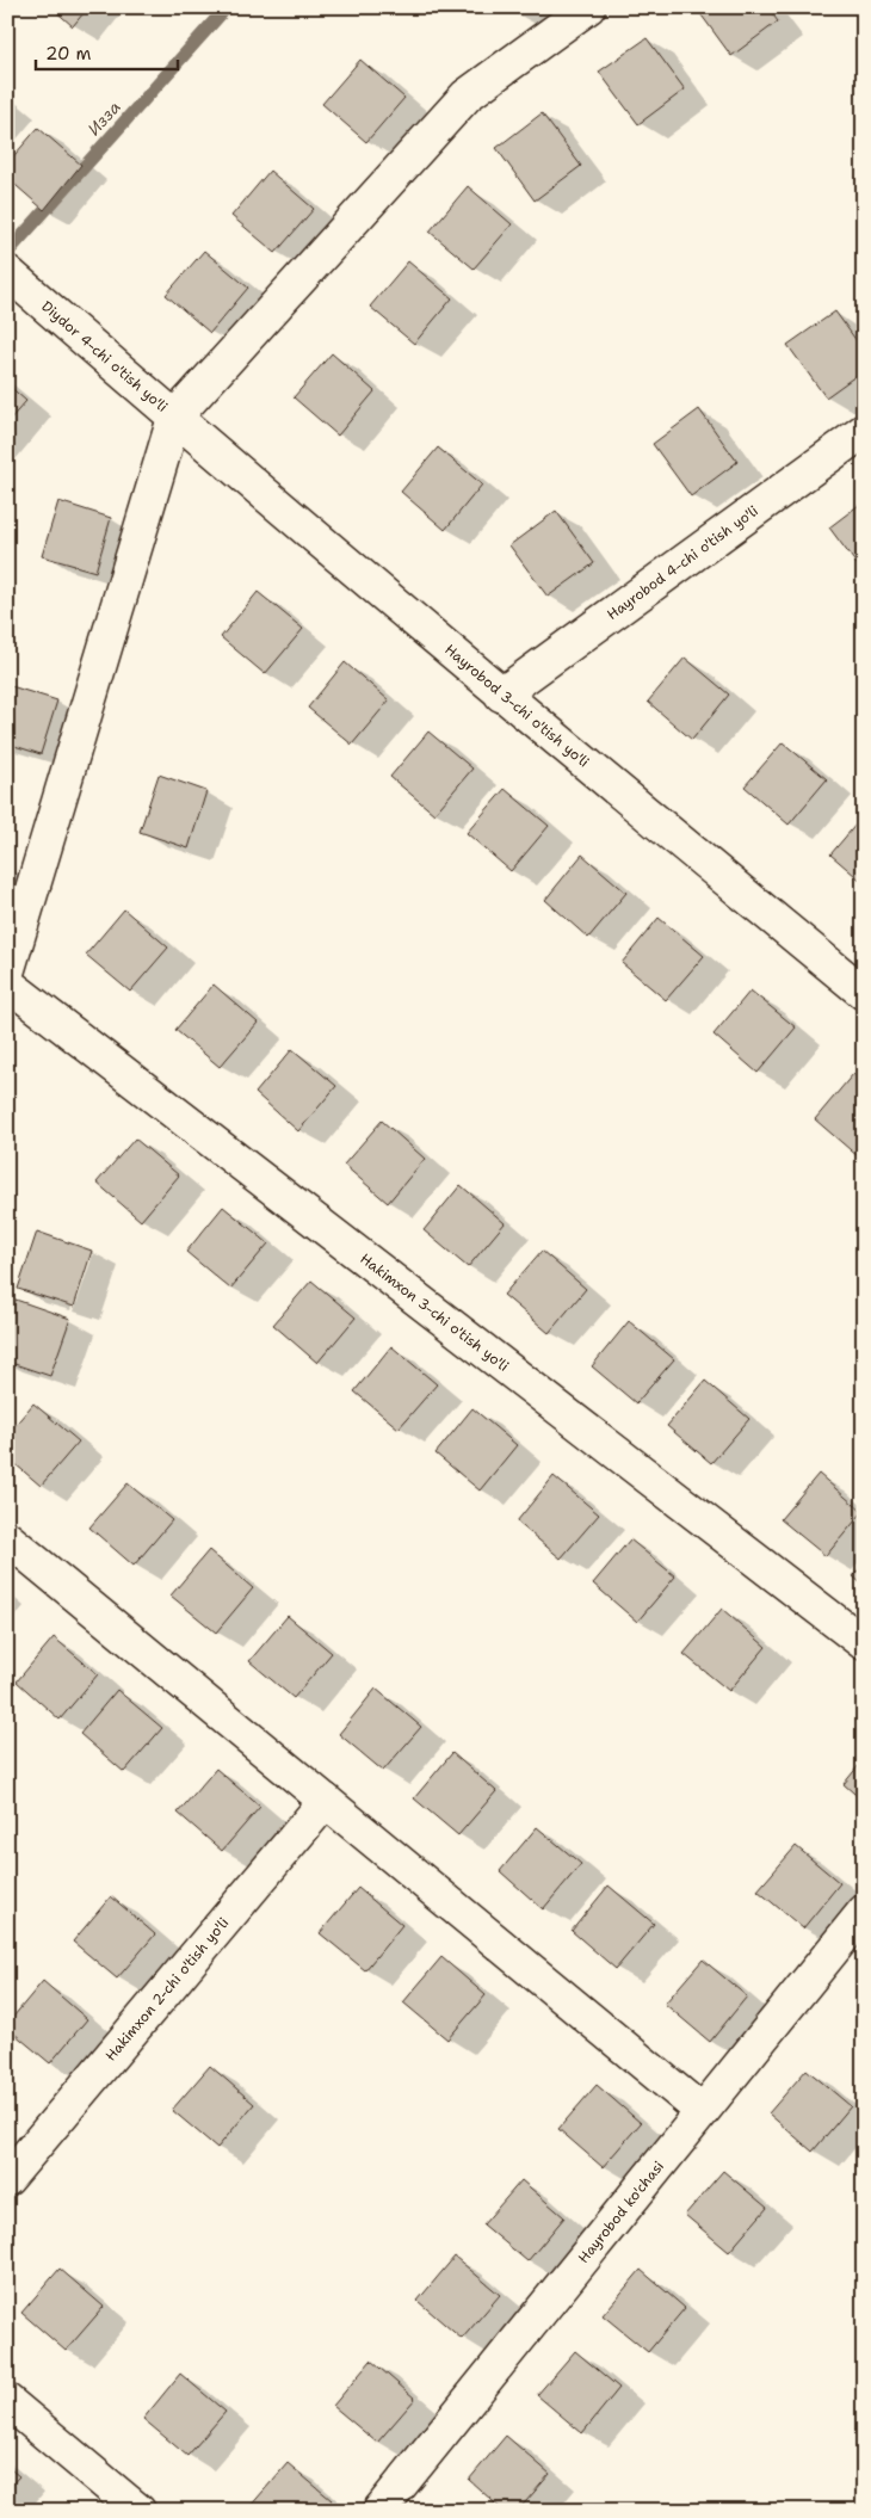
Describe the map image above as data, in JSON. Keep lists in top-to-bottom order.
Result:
{
  "streets": {
    "street": [
      "Diydor 4-chi o'tish yo'li",
      "Hayrobod 4-chi o'tish yo'li",
      "Hayrobod 3-chi o'tish yo'li",
      "Hakimxon 3-chi o'tish yo'li",
      "Hakimxon 2-chi o'tish yo'li",
      "Hayrobod ko'chasi"
    ]
  },
  "crossings": [
    ["Diydor 4-chi o'tish yo'li", "Hayrobod 3-chi o'tish yo'li"],
    ["Hayrobod 4-chi o'tish yo'li", "Hayrobod 3-chi o'tish yo'li"]
  ],
  "water": ["Изза"],
  "scale_bar": "20 m"
}
